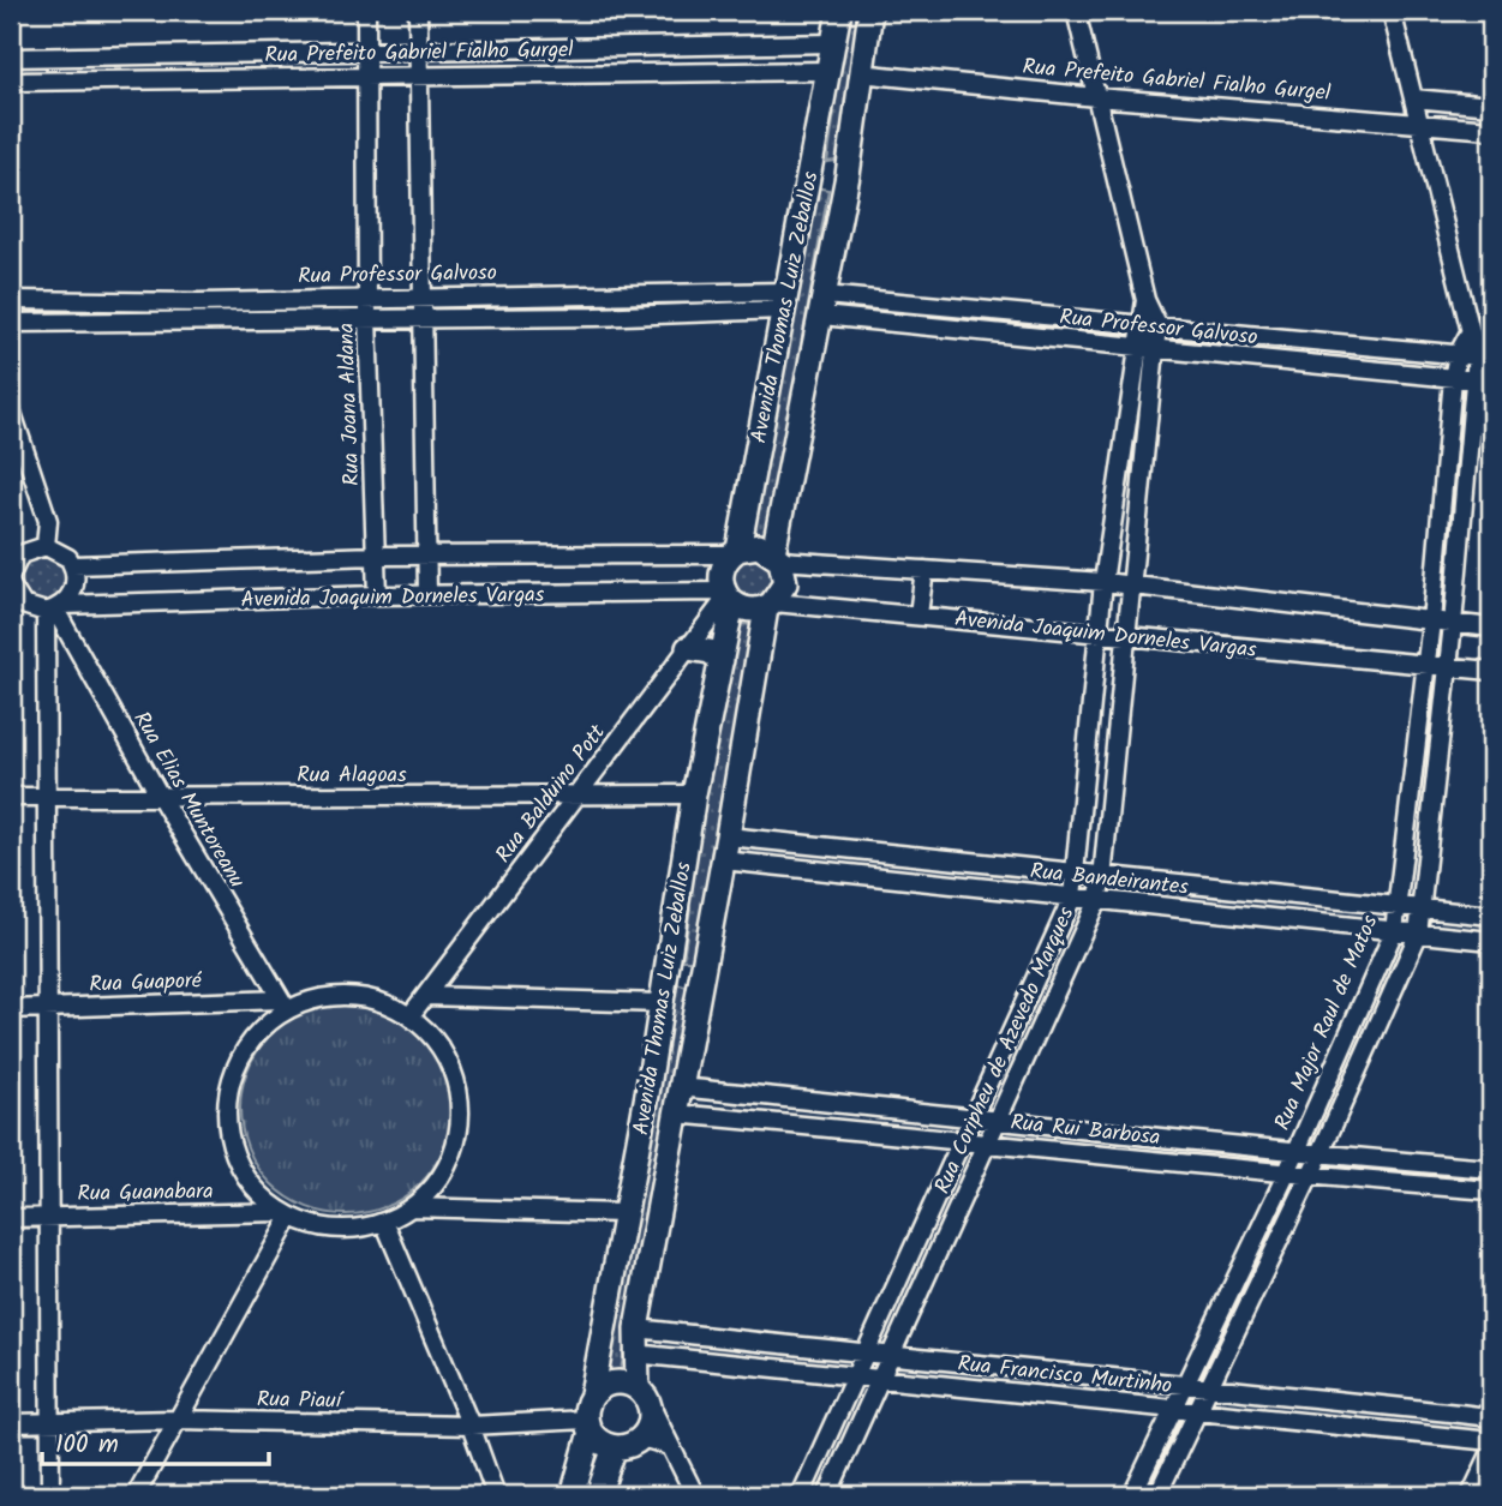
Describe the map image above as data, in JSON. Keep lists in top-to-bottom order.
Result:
{
  "streets": {
    "main road": ["Avenida Thomas Luiz Zeballos", "Avenida Joaquim Dorneles Vargas"],
    "street": [
      "Rua Prefeito Gabriel Fialho Gurgel",
      "Rua Professor Galvoso",
      "Rua Joana Aldana",
      "Rua Alagoas",
      "Rua Balduino Pott",
      "Rua Elias Muntoreanu",
      "Rua Bandeirantes",
      "Rua Guaporé",
      "Rua Major Raul de Matos",
      "Rua Coripheu de Azevedo Marques",
      "Rua Rui Barbosa",
      "Rua Guanabara",
      "Rua Francisco Murtinho",
      "Rua Piauí"
    ]
  },
  "crossings": [
    ["Rua Prefeito Gabriel Fialho Gurgel", "Avenida Thomas Luiz Zeballos"],
    ["Rua Prefeito Gabriel Fialho Gurgel", "Rua Joana Aldana"],
    ["Rua Professor Galvoso", "Avenida Thomas Luiz Zeballos"],
    ["Rua Professor Galvoso", "Rua Joana Aldana"],
    ["Rua Professor Galvoso", "Rua Major Raul de Matos"],
    ["Rua Professor Galvoso", "Rua Coripheu de Azevedo Marques"],
    ["Avenida Thomas Luiz Zeballos", "Avenida Joaquim Dorneles Vargas"],
    ["Avenida Thomas Luiz Zeballos", "Rua Alagoas"],
    ["Avenida Thomas Luiz Zeballos", "Rua Balduino Pott"],
    ["Avenida Thomas Luiz Zeballos", "Rua Bandeirantes"],
    ["Avenida Thomas Luiz Zeballos", "Rua Rui Barbosa"],
    ["Avenida Thomas Luiz Zeballos", "Rua Francisco Murtinho"],
    ["Avenida Thomas Luiz Zeballos", "Rua Piauí"],
    ["Rua Joana Aldana", "Avenida Joaquim Dorneles Vargas"],
    ["Avenida Joaquim Dorneles Vargas", "Rua Balduino Pott"],
    ["Avenida Joaquim Dorneles Vargas", "Rua Elias Muntoreanu"],
    ["Avenida Joaquim Dorneles Vargas", "Rua Major Raul de Matos"],
    ["Avenida Joaquim Dorneles Vargas", "Rua Coripheu de Azevedo Marques"],
    ["Rua Alagoas", "Rua Balduino Pott"],
    ["Rua Alagoas", "Rua Elias Muntoreanu"],
    ["Rua Balduino Pott", "Rua Elias Muntoreanu"],
    ["Rua Balduino Pott", "Rua Guaporé"],
    ["Rua Balduino Pott", "Rua Guanabara"],
    ["Rua Elias Muntoreanu", "Rua Guaporé"],
    ["Rua Elias Muntoreanu", "Rua Guanabara"],
    ["Rua Bandeirantes", "Rua Major Raul de Matos"],
    ["Rua Bandeirantes", "Rua Coripheu de Azevedo Marques"],
    ["Rua Guaporé", "Rua Guanabara"],
    ["Rua Major Raul de Matos", "Rua Rui Barbosa"],
    ["Rua Major Raul de Matos", "Rua Francisco Murtinho"],
    ["Rua Coripheu de Azevedo Marques", "Rua Rui Barbosa"],
    ["Rua Coripheu de Azevedo Marques", "Rua Francisco Murtinho"]
  ],
  "scale_bar": "100 m"
}
